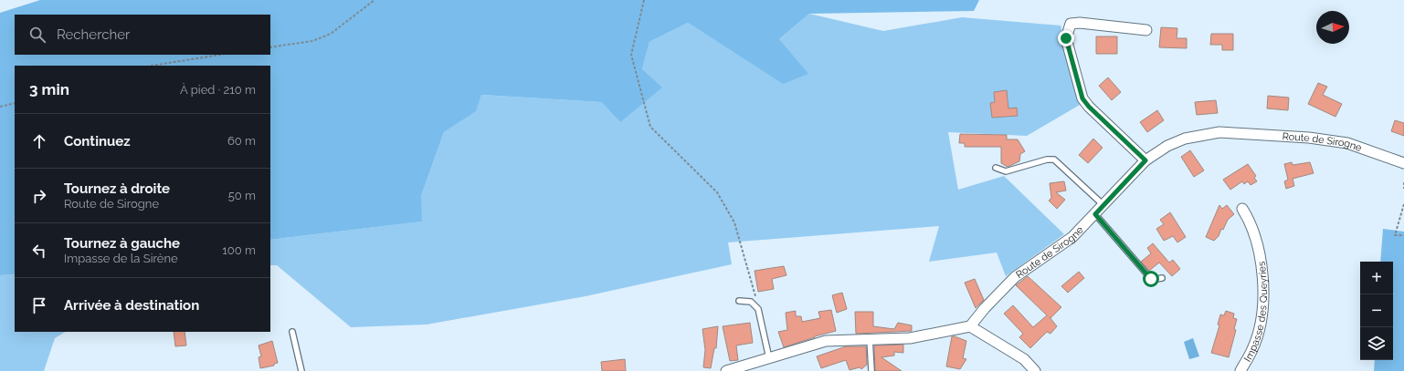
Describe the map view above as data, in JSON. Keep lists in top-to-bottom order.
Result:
{
  "streets": {
    "street": ["Route de Sirogne", "Impasse des Queyries"]
  },
  "north": "right",
  "page": {
    "search": "Rechercher",
    "heading": ["3 min", "À pied · 210 m"],
    "list": [
      ["Continuez", "60 m"],
      ["Tournez à droite", "Route de Sirogne", "50 m"],
      ["Tournez à gauche", "Impasse de la Sirène", "100 m"],
      "Arrivée à destination"
    ],
    "map_buttons": ["+", "−"]
  }
}
